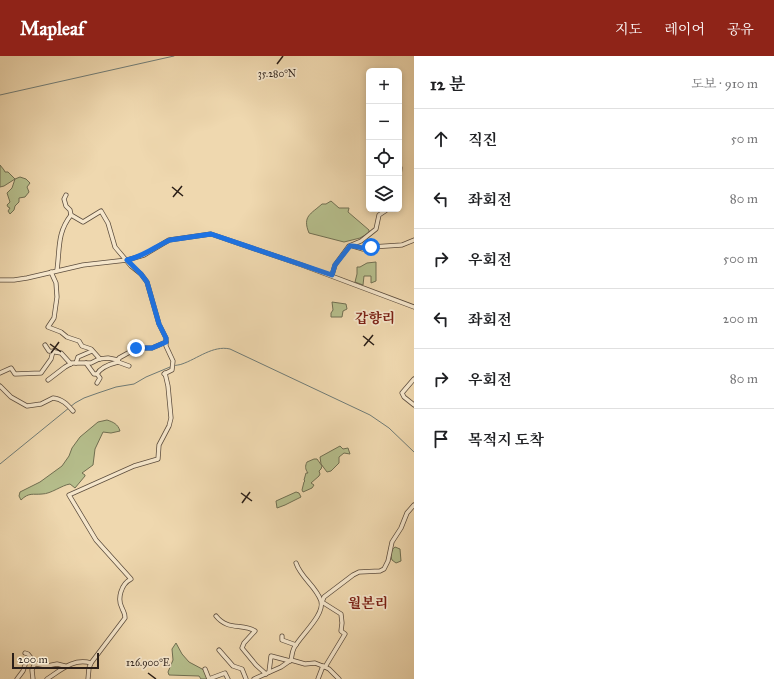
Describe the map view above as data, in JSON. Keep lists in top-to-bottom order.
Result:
{
  "districts": ["갑향리", "월본리"],
  "scale_bar": "200 m",
  "page": {
    "header": "Mapleaf",
    "nav": ["지도", "레이어", "공유"],
    "heading": ["12 분", "도보 · 910 m"],
    "map_buttons": ["+", "−"],
    "list": [
      ["직진", "50 m"],
      ["좌회전", "80 m"],
      ["우회전", "500 m"],
      ["좌회전", "200 m"],
      ["우회전", "80 m"],
      "목적지 도착"
    ],
    "scale": "200 m"
  },
  "coordinates": ["35.280°N", "126.900°E"]
}
